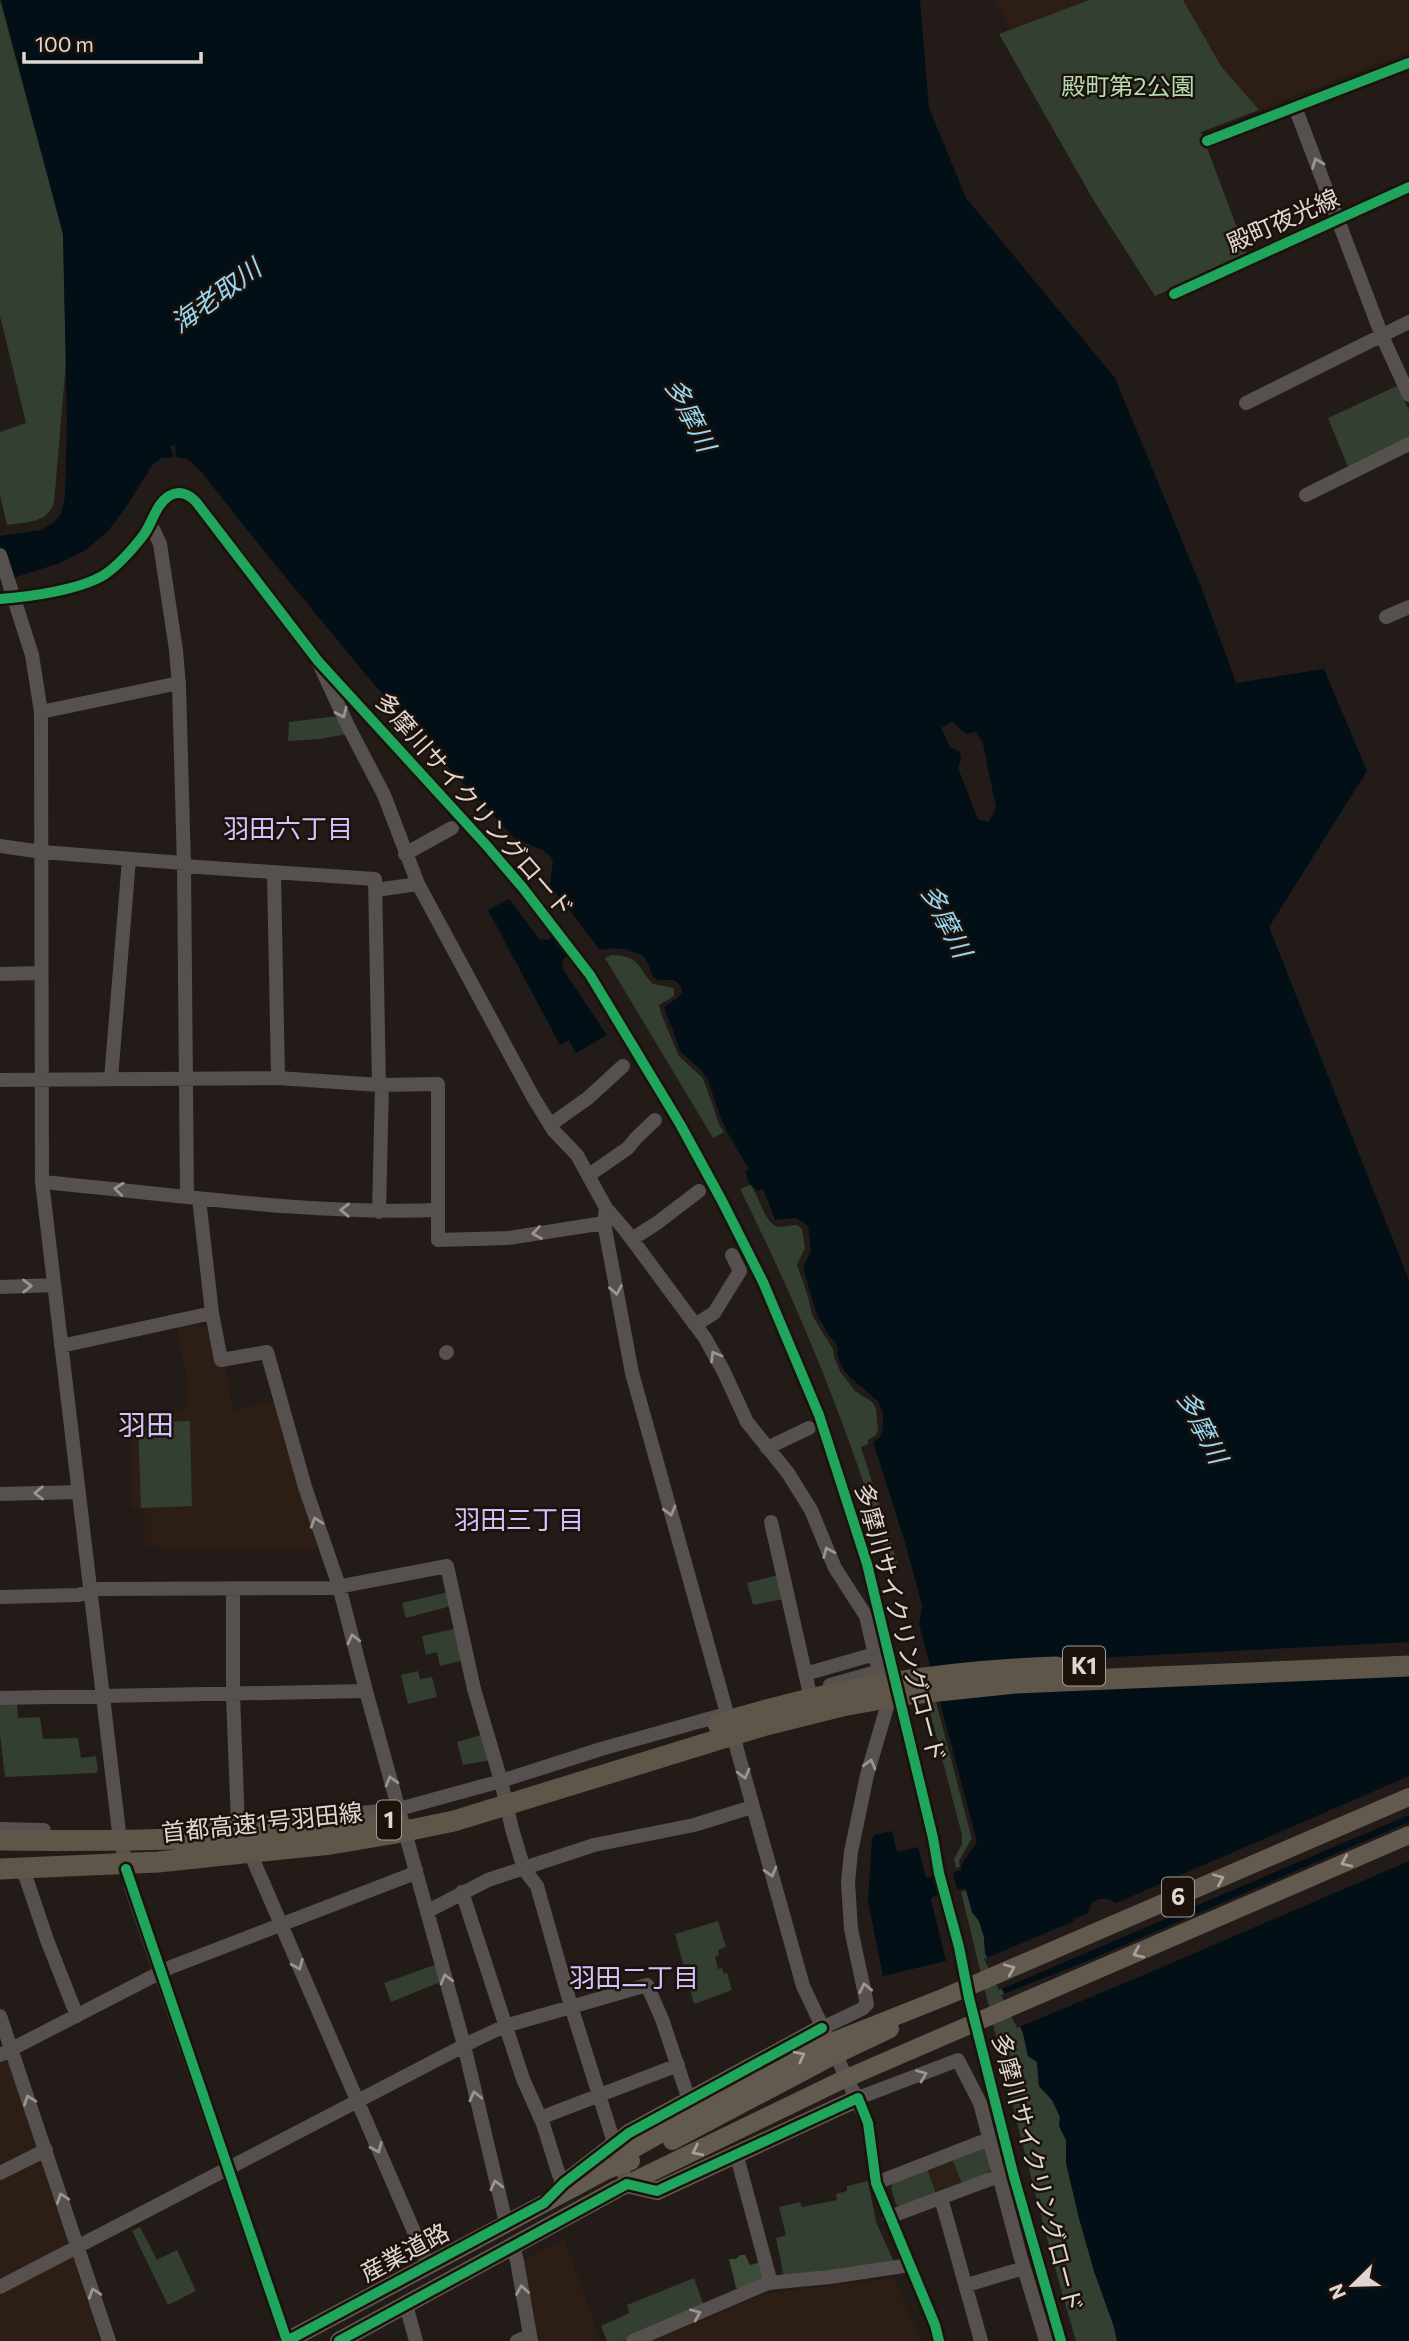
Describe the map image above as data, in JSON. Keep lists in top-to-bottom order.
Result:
{
  "streets": {
    "highway": ["K1", "1", "首都高速1号羽田線"],
    "main road": ["6", "産業道路"],
    "street": ["殿町夜光線"],
    "cycle path": ["多摩川サイクリングロード"]
  },
  "crossings": [
    ["K1", "首都高速1号羽田線"]
  ],
  "districts": [
    "羽田六丁目",
    "羽田",
    "羽田三丁目",
    "羽田二丁目"
  ],
  "water": ["海老取川", "多摩川"],
  "parks": ["殿町第2公園"],
  "scale_bar": "100 m",
  "north": "bottom left"
}
